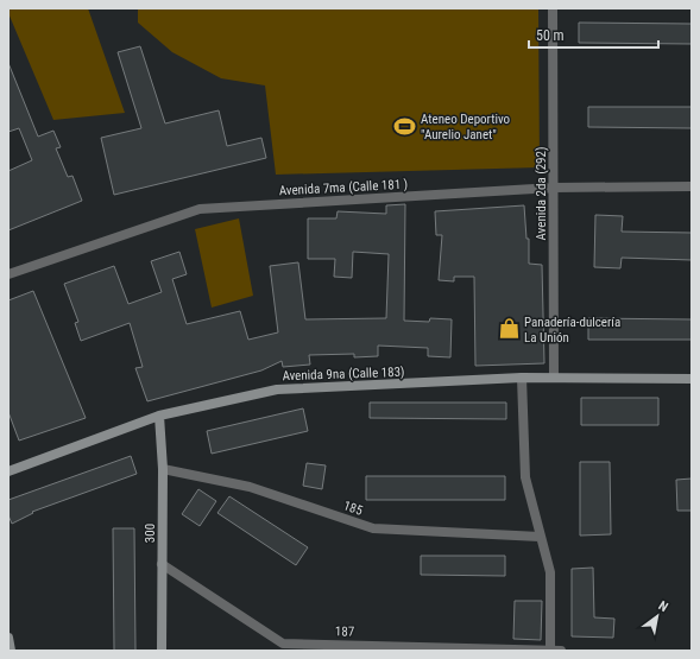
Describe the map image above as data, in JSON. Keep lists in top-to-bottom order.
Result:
{
  "streets": {
    "street": [
      "Avenida 7ma (Calle 181 )",
      "Avenida 2da (292)",
      "Avenida 9na (Calle 183)",
      "185",
      "300",
      "187"
    ]
  },
  "crossings": [
    ["Avenida 7ma (Calle 181 )", "Avenida 2da (292)"],
    ["Avenida 2da (292)", "Avenida 9na (Calle 183)"],
    ["Avenida 9na (Calle 183)", "300"],
    ["185", "300"],
    ["300", "187"]
  ],
  "places": {
    "sports": ["Ateneo Deportivo \"Aurelio Janet\""],
    "shop": ["Panadería-dulcería La Unión"]
  },
  "scale_bar": "50 m",
  "north": "top right"
}
